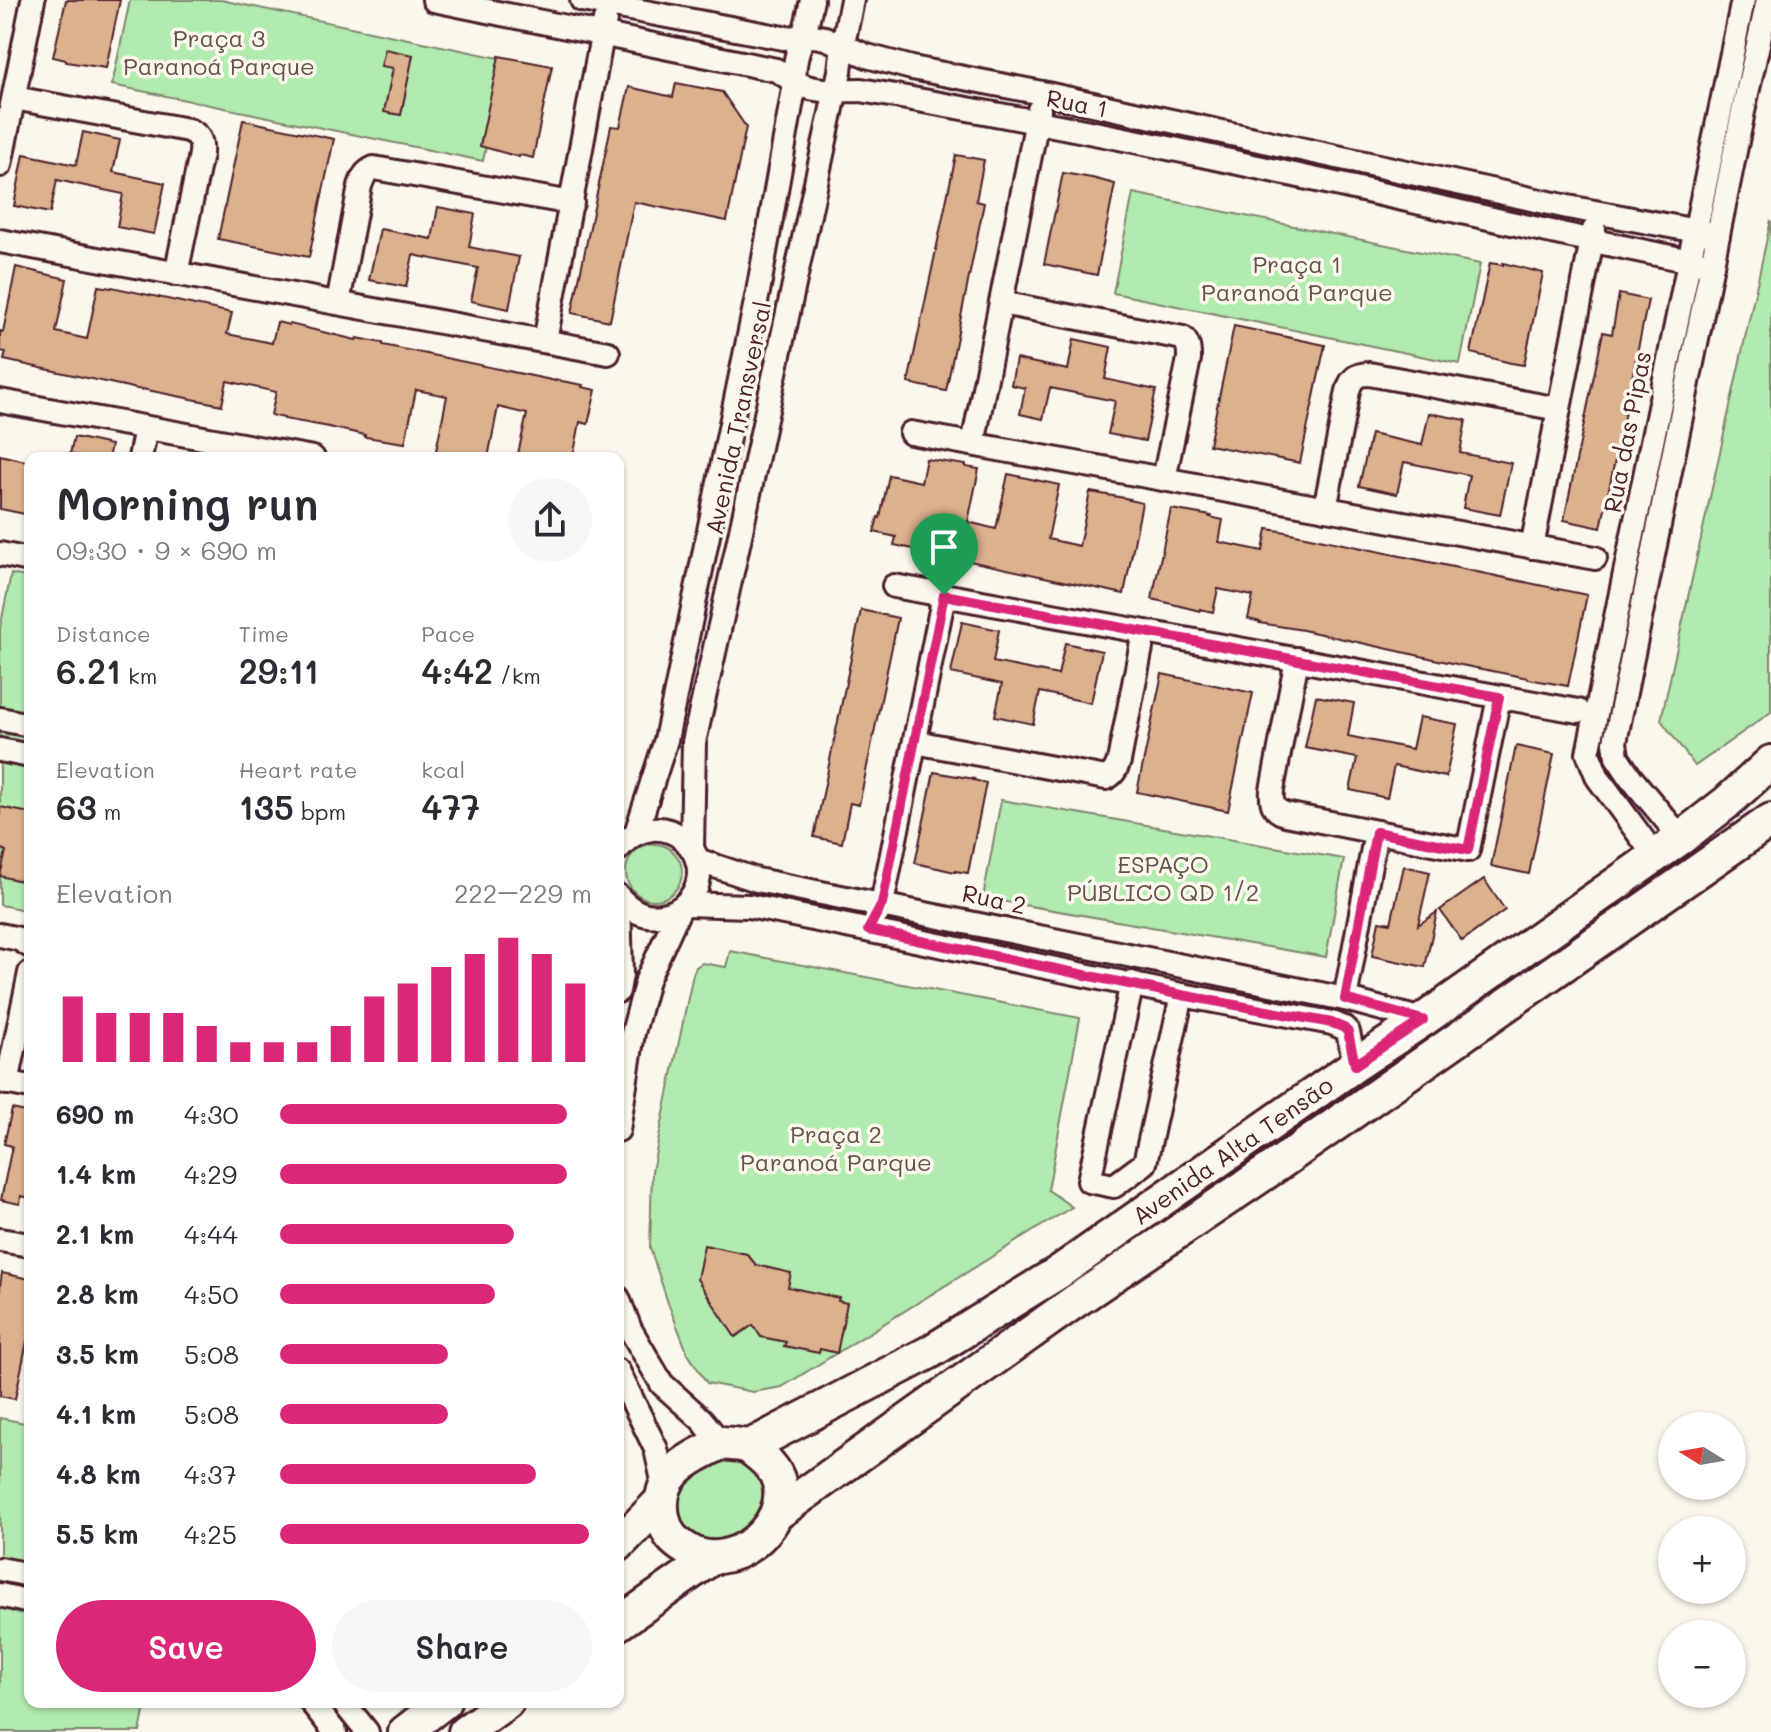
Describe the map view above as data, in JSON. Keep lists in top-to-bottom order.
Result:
{
  "streets": {
    "street": [
      "Rua 1",
      "Avenida Transversal",
      "Rua das Pipas",
      "Rua 2",
      "Avenida Alta Tensão"
    ]
  },
  "crossings": [
    ["Rua 1", "Avenida Transversal"],
    ["Rua 1", "Rua das Pipas"],
    ["Avenida Transversal", "Rua 2"],
    ["Rua das Pipas", "Avenida Alta Tensão"],
    ["Rua 2", "Avenida Alta Tensão"]
  ],
  "parks": [
    "Praça 3 Paranoá Parque",
    "Praça 1 Paranoá Parque",
    "ESPAÇO PÚBLICO QD 1/2",
    "Praça 2 Paranoá Parque"
  ],
  "north": "left",
  "page": {
    "heading": ["Morning run", "09:30 · 9 × 690 m"],
    "stats": [
      ["Distance", "6.21 km"],
      ["Time", "29:11"],
      ["Pace", "4:42 /km"],
      ["Elevation", "63 m"],
      ["Heart rate", "135 bpm"],
      ["kcal", "477"]
    ],
    "chart": ["Elevation", "222–229 m"],
    "list": [
      {
        "name": "690 m",
        "note": "4:30"
      },
      {
        "name": "1.4 km",
        "note": "4:29"
      },
      {
        "name": "2.1 km",
        "note": "4:44"
      },
      {
        "name": "2.8 km",
        "note": "4:50"
      },
      {
        "name": "3.5 km",
        "note": "5:08"
      },
      {
        "name": "4.1 km",
        "note": "5:08"
      },
      {
        "name": "4.8 km",
        "note": "4:37"
      },
      {
        "name": "5.5 km",
        "note": "4:25"
      }
    ],
    "map_buttons": ["+", "−"],
    "buttons": ["Save", "Share"]
  }
}
